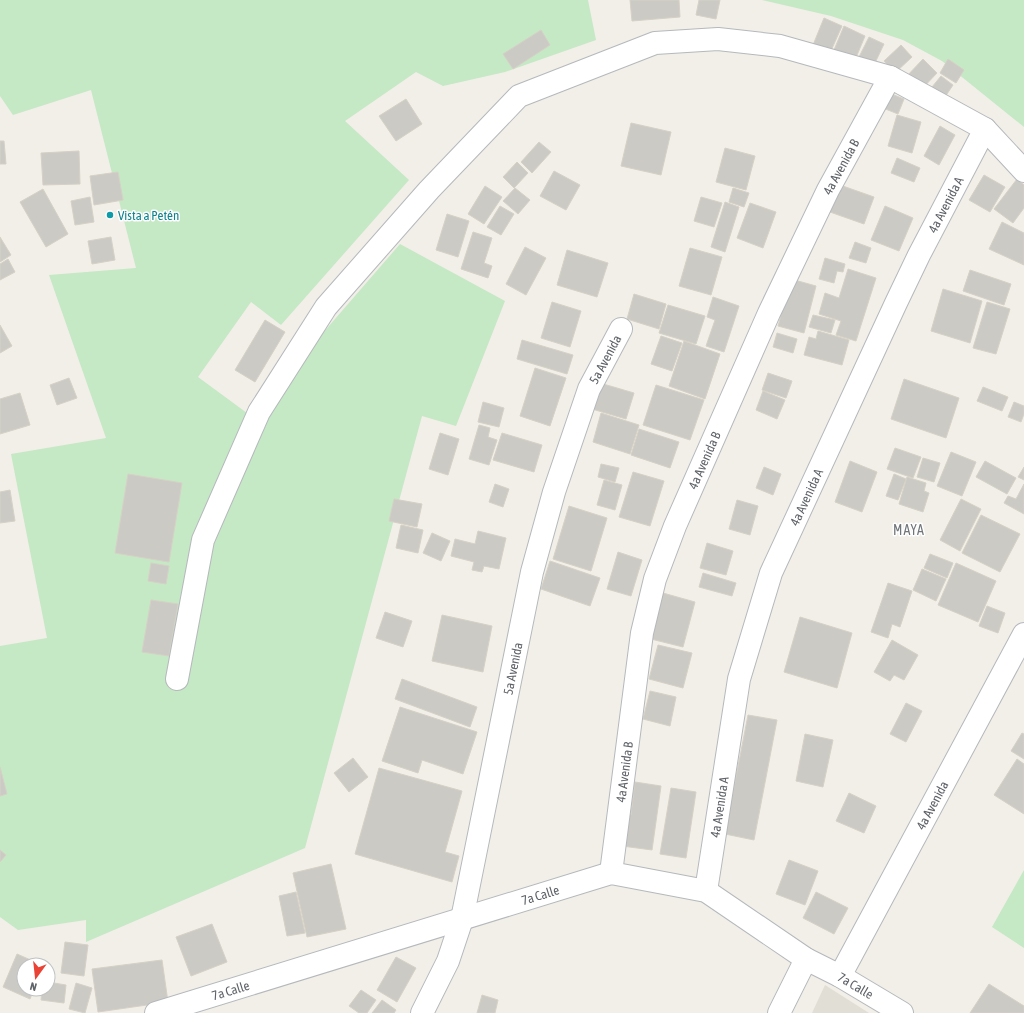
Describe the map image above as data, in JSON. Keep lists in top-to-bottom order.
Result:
{
  "streets": {
    "street": [
      "4a Avenida B",
      "4a Avenida A",
      "5a Avenida",
      "4a Avenida",
      "7a Calle"
    ]
  },
  "crossings": [
    ["4a Avenida B", "7a Calle"],
    ["4a Avenida A", "7a Calle"],
    ["5a Avenida", "7a Calle"],
    ["4a Avenida", "7a Calle"]
  ],
  "districts": ["MAYA"],
  "places": ["Vista a Petén"],
  "north": "bottom"
}
